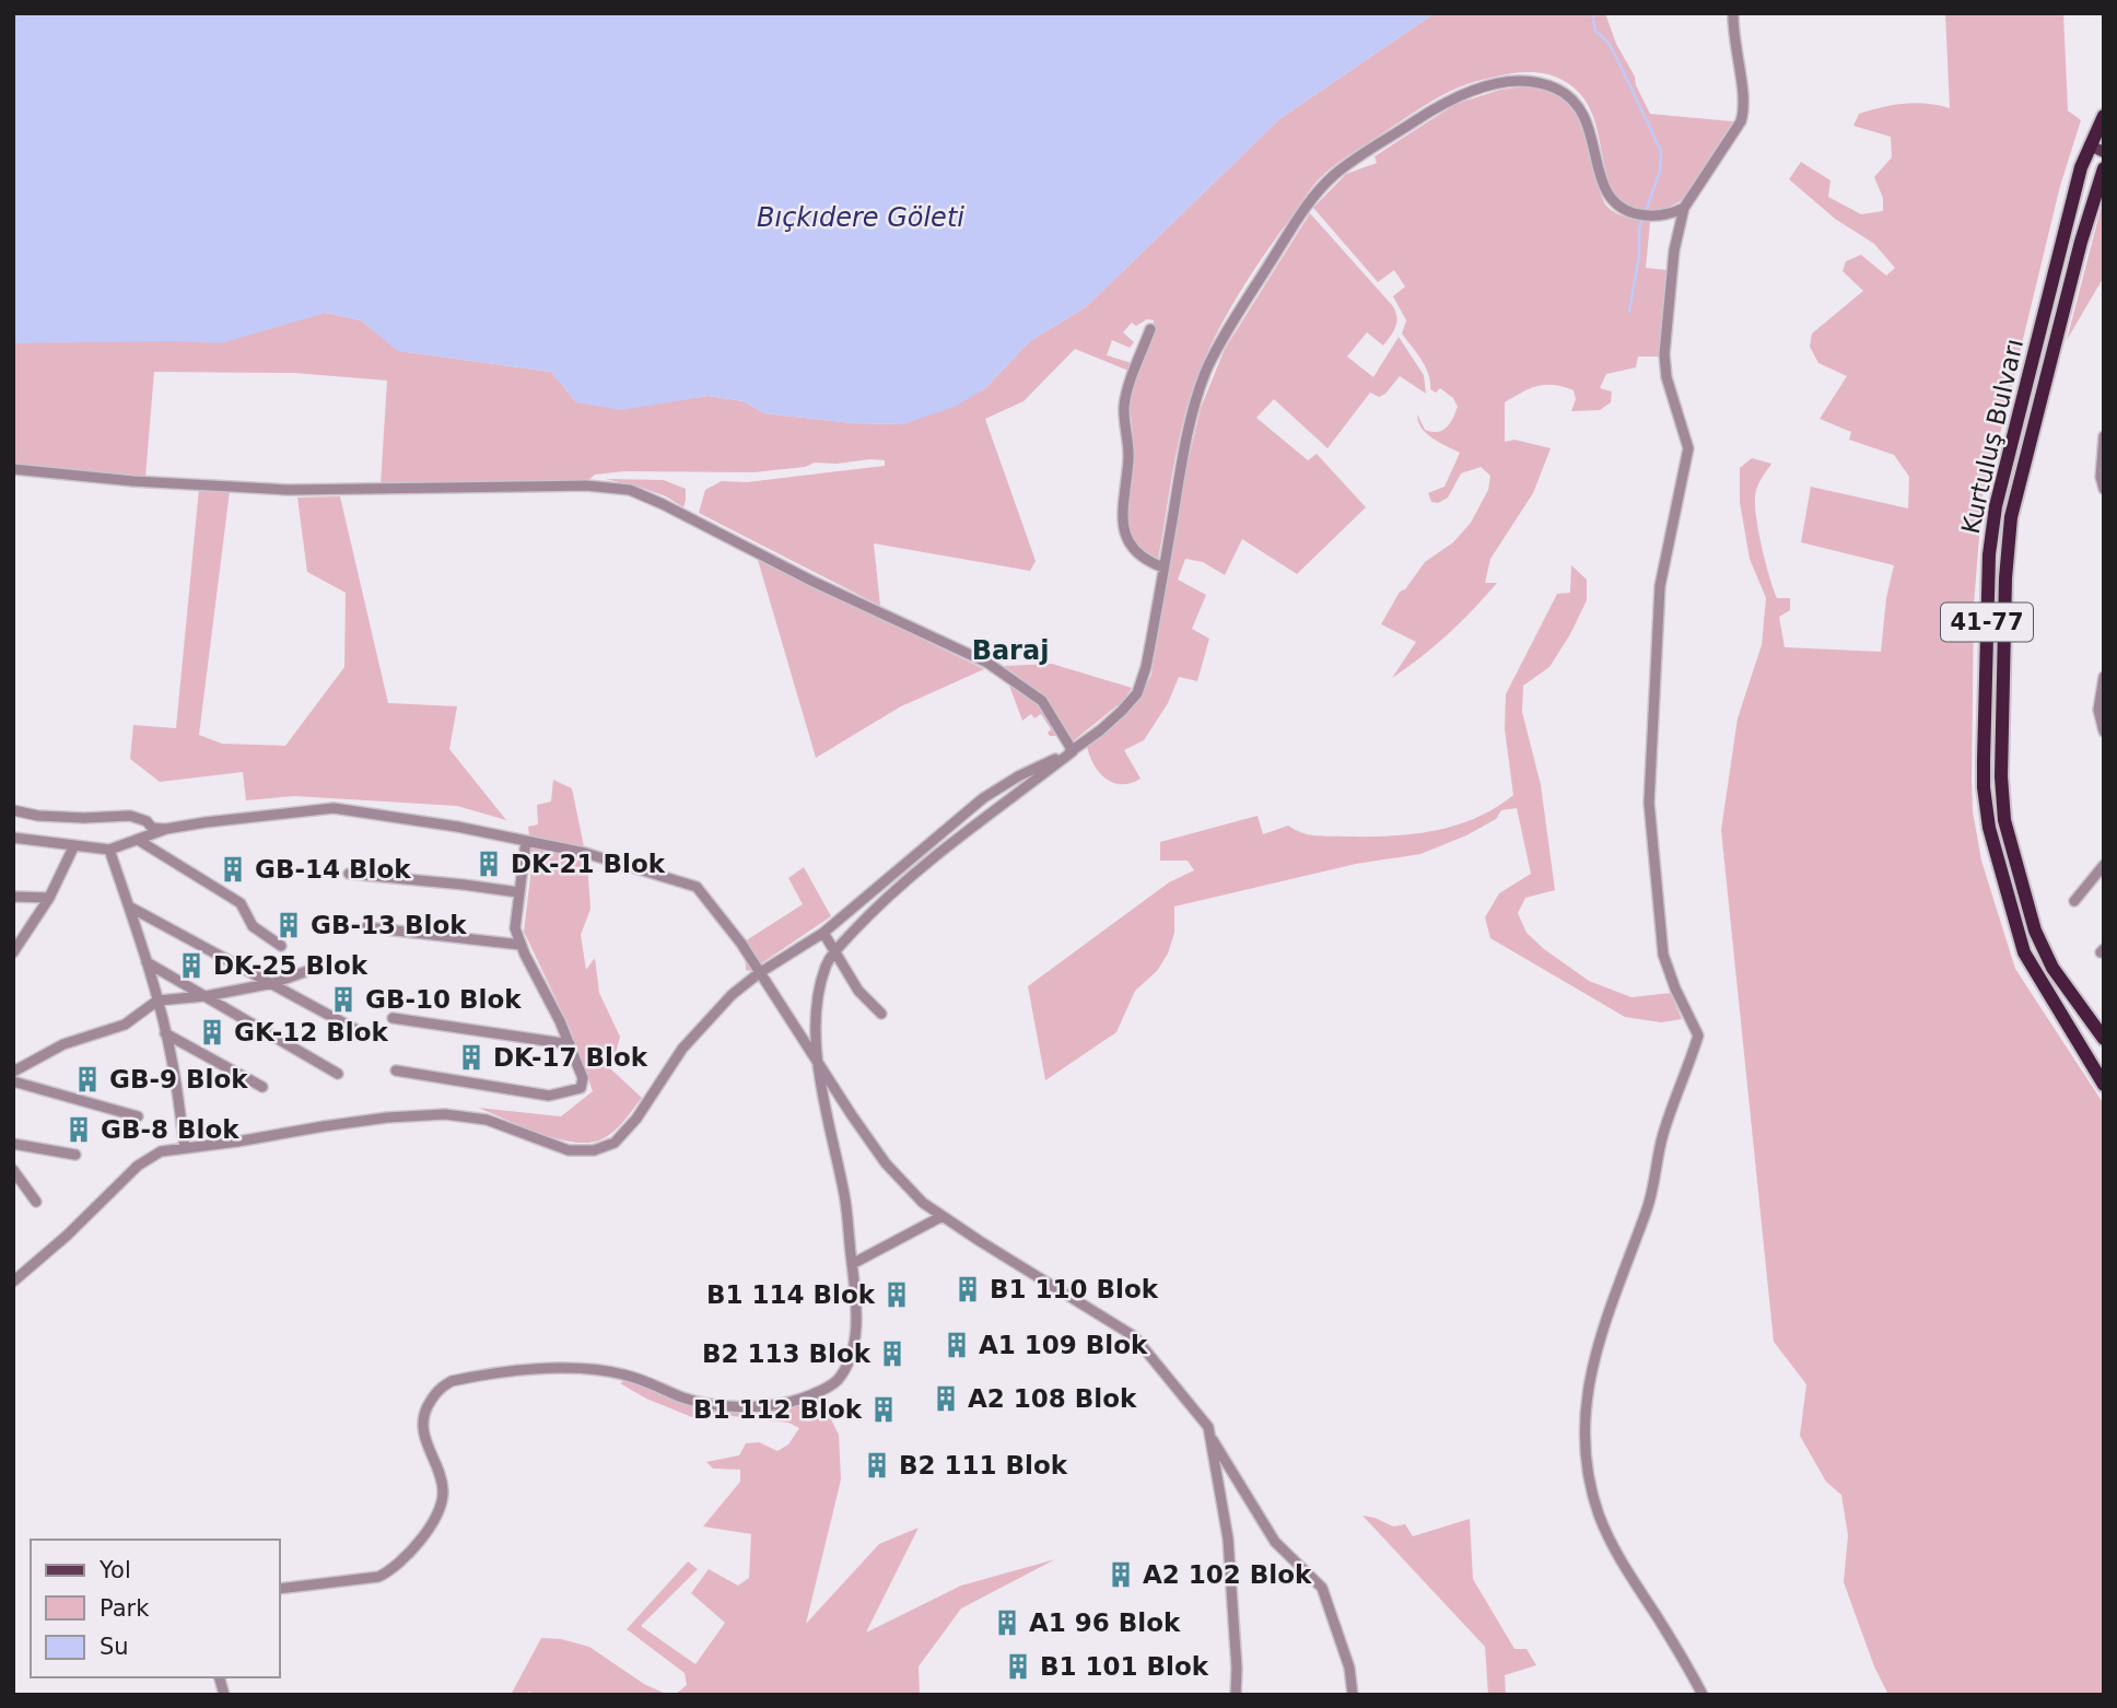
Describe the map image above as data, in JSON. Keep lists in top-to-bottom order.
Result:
{
  "streets": {
    "highway": ["Kurtuluş Bulvarı", "41-77"]
  },
  "districts": ["Baraj"],
  "water": ["Bıçkıdere Göleti"],
  "places": {
    "building": [
      "DK-21 Blok",
      "GB-14 Blok",
      "GB-13 Blok",
      "DK-25 Blok",
      "GB-10 Blok",
      "GK-12 Blok",
      "DK-17 Blok",
      "GB-9 Blok",
      "GB-8 Blok",
      "B1 110 Blok",
      "B1 114 Blok",
      "A1 109 Blok",
      "B2 113 Blok",
      "A2 108 Blok",
      "B1 112 Blok",
      "B2 111 Blok",
      "A2 102 Blok",
      "A1 96 Blok",
      "B1 101 Blok"
    ]
  },
  "legend": ["Yol", "Park", "Su"]
}
